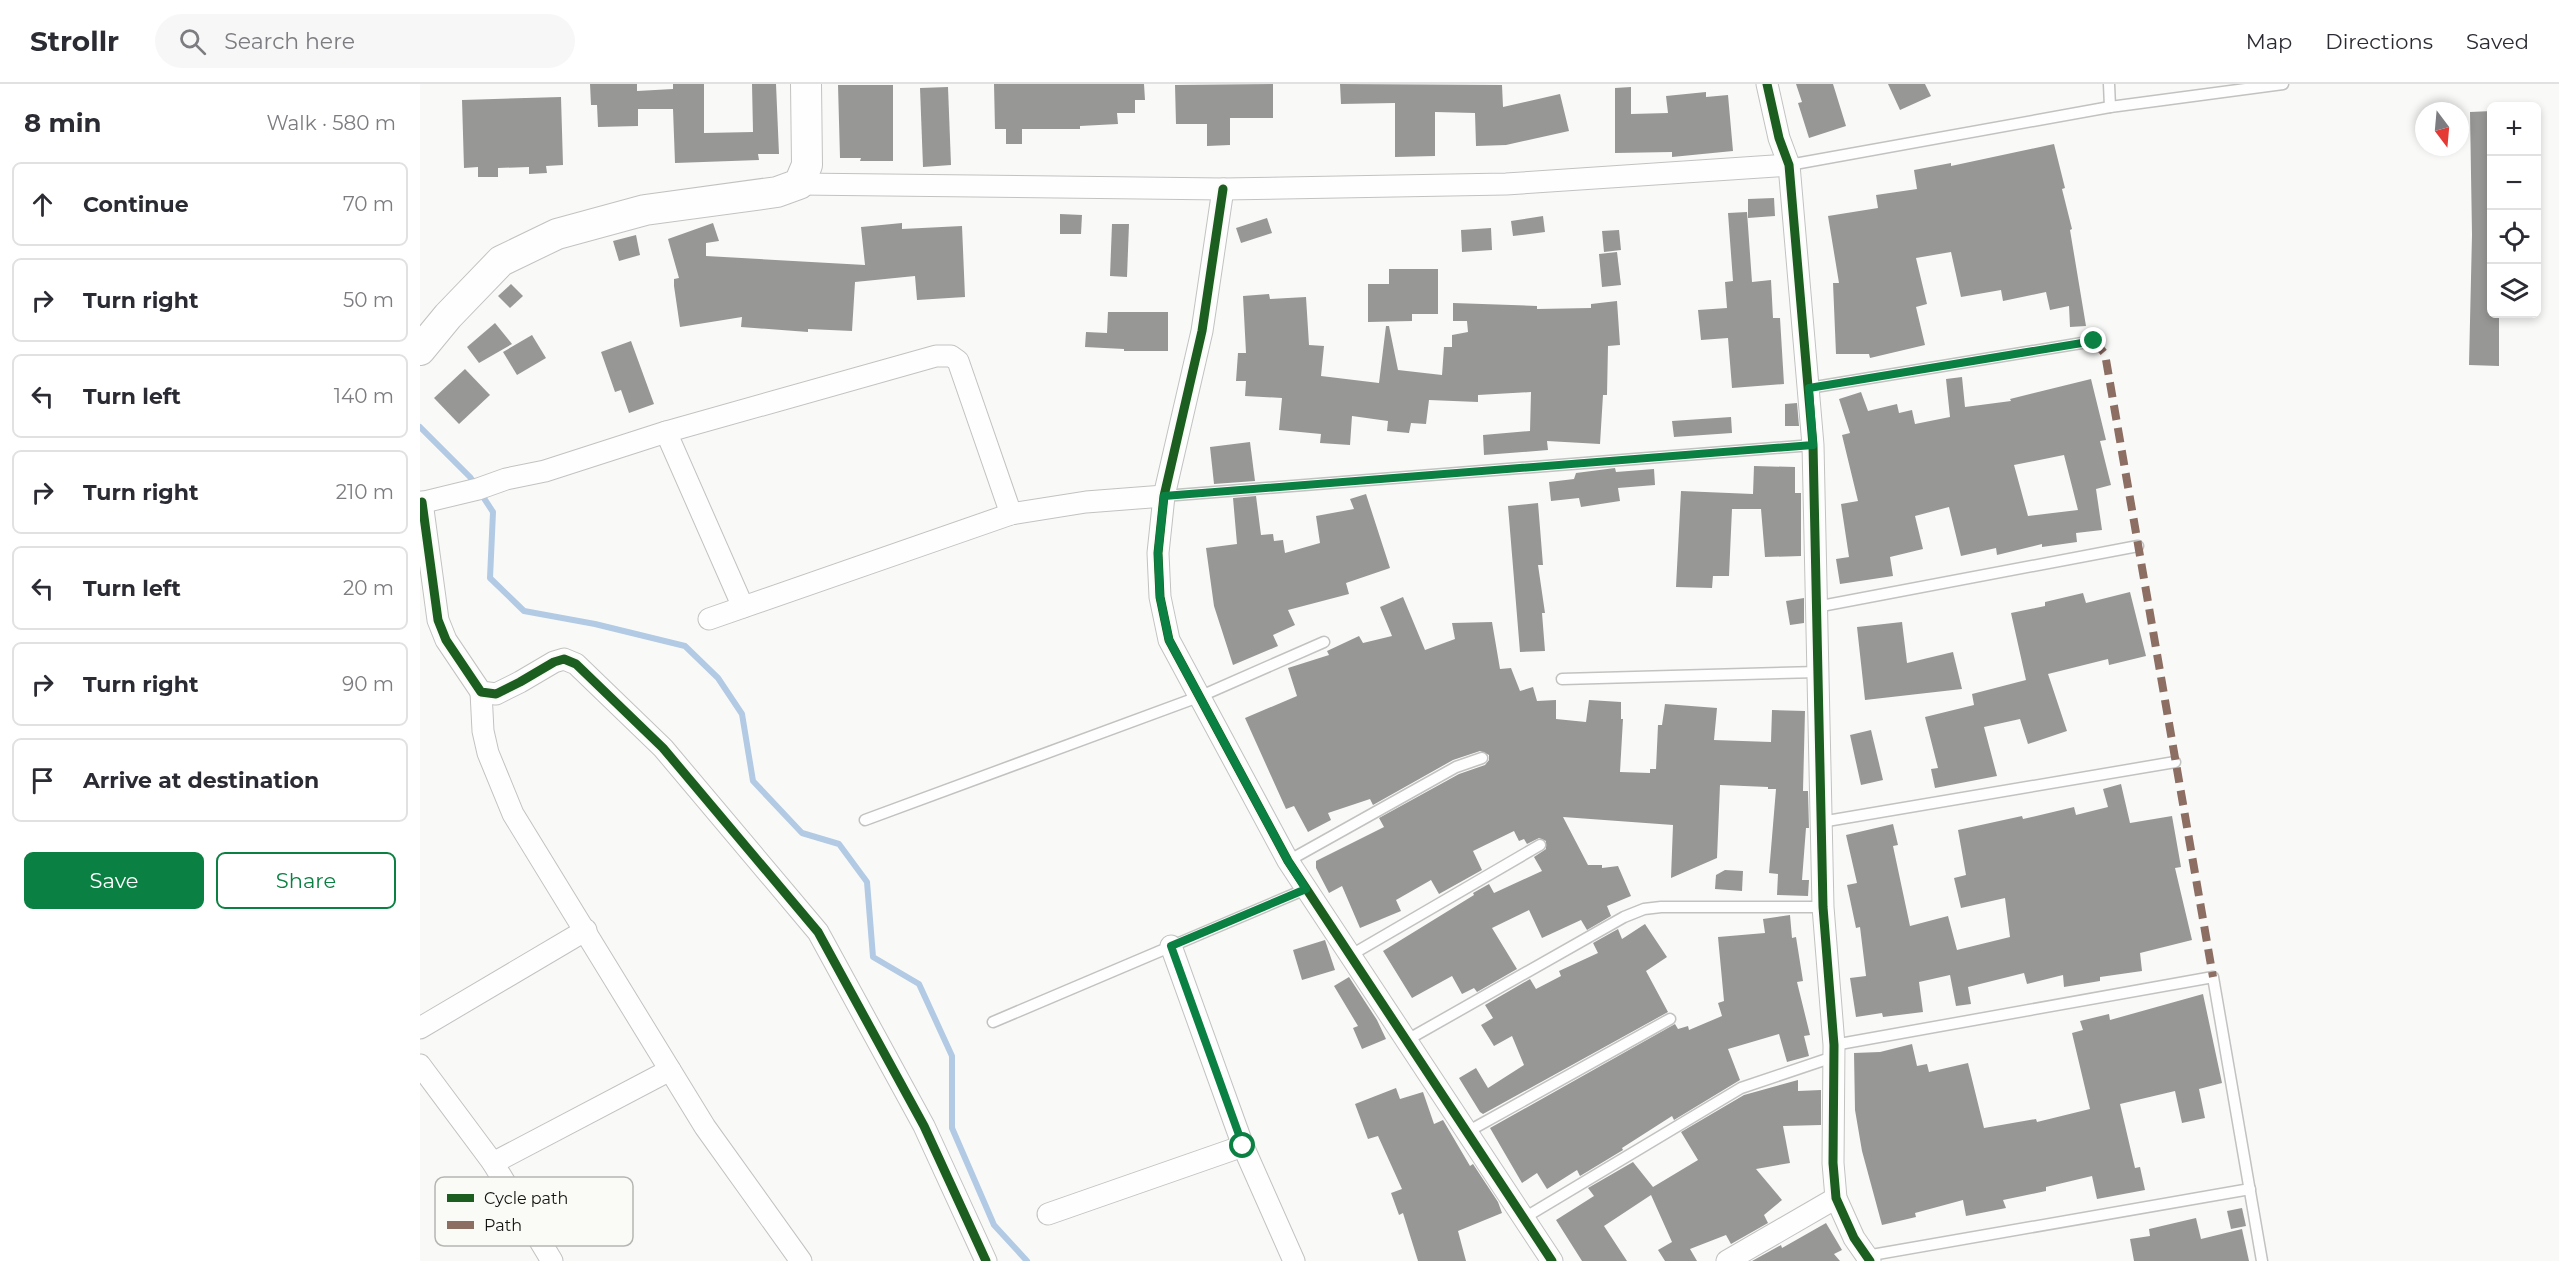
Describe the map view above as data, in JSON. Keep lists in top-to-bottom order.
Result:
{
  "legend": ["Cycle path", "Path"],
  "north": "bottom",
  "page": {
    "header": "Strollr",
    "search": "Search here",
    "nav": ["Map", "Directions", "Saved"],
    "heading": ["8 min", "Walk · 580 m"],
    "map_buttons": ["+", "−"],
    "list": [
      ["Continue", "70 m"],
      ["Turn right", "50 m"],
      ["Turn left", "140 m"],
      ["Turn right", "210 m"],
      ["Turn left", "20 m"],
      ["Turn right", "90 m"],
      "Arrive at destination"
    ],
    "buttons": ["Save", "Share"]
  }
}
